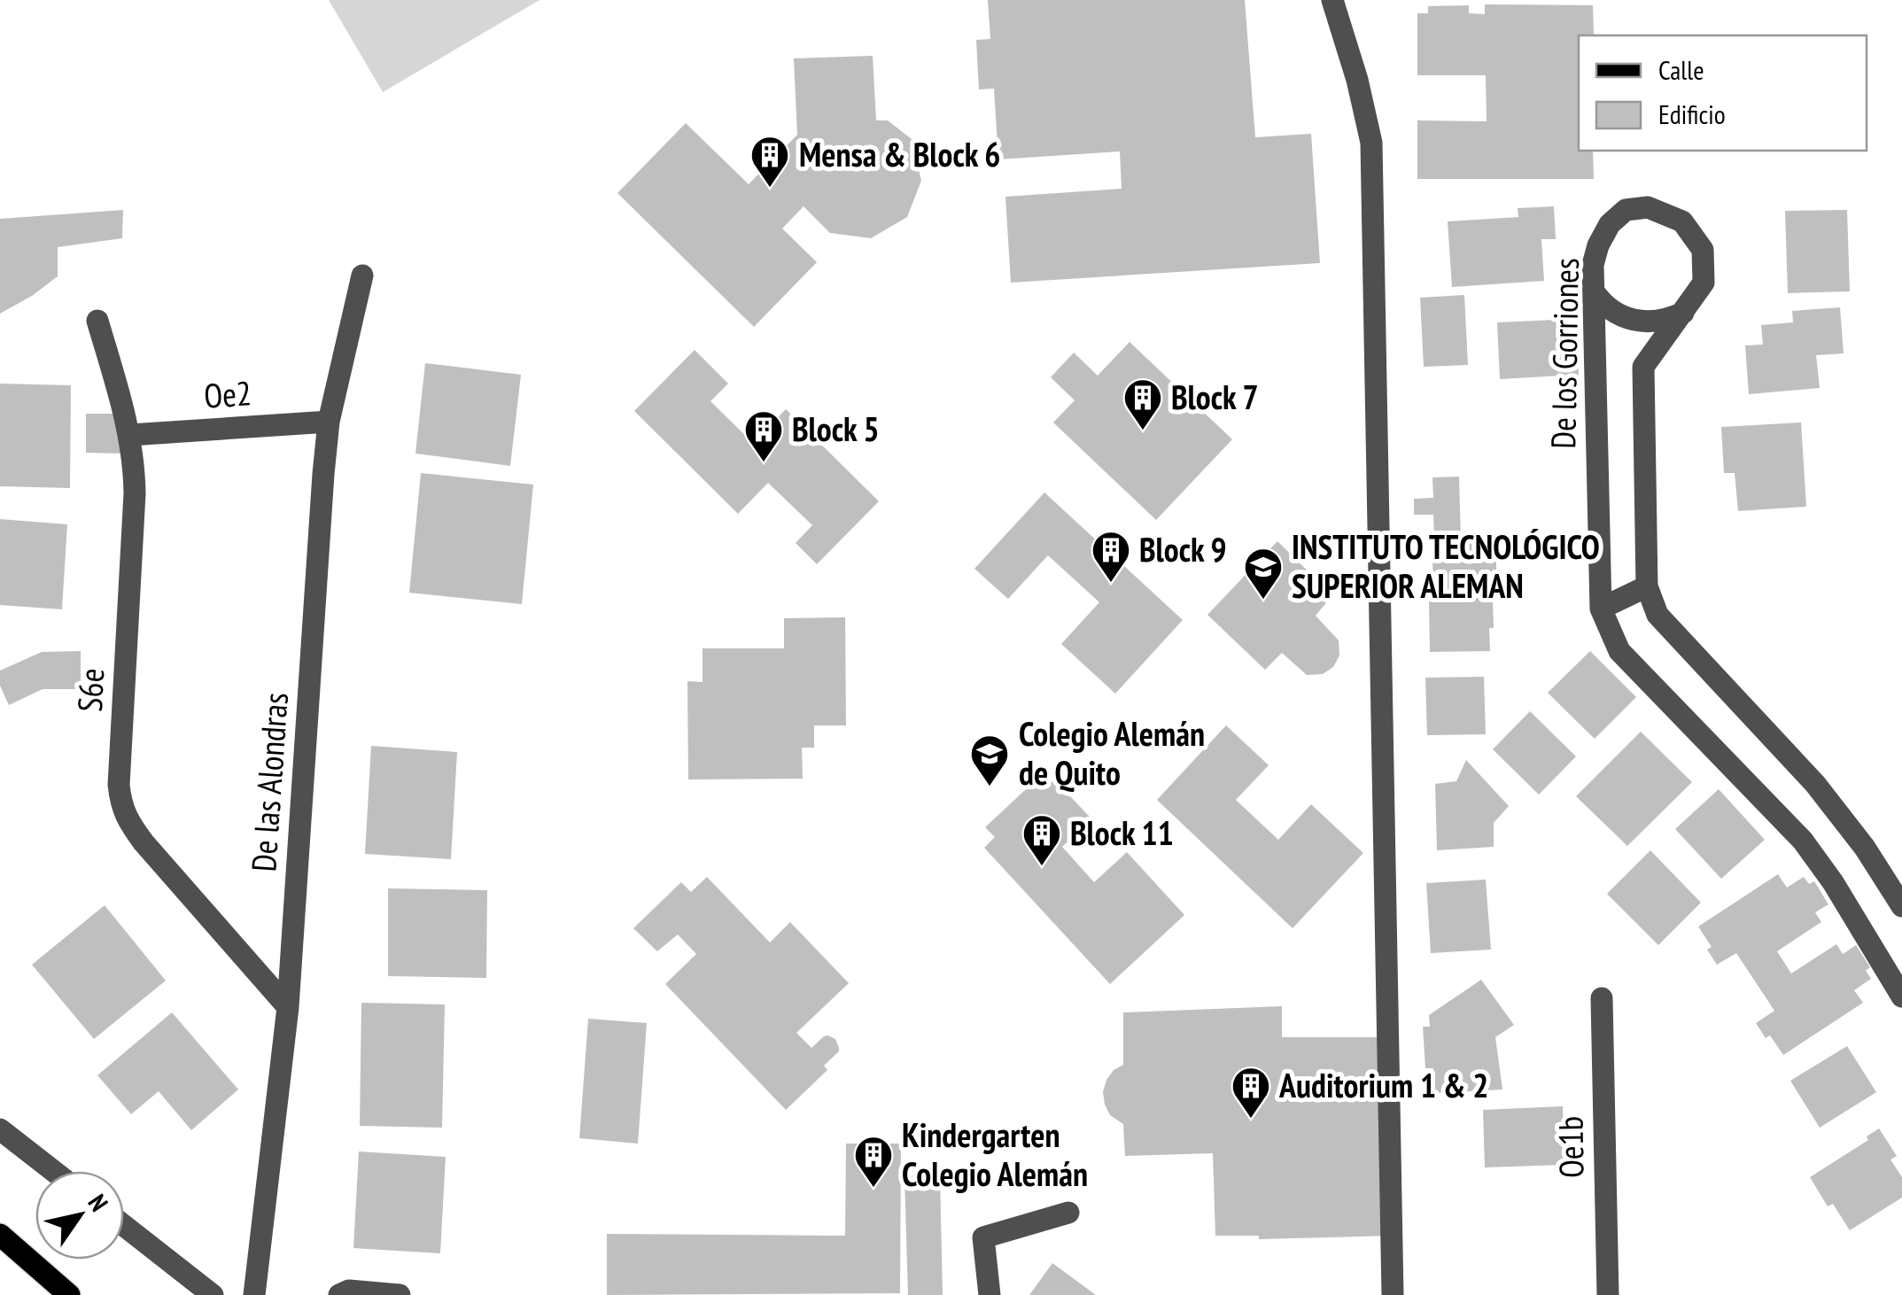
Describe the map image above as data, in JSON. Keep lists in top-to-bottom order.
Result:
{
  "streets": {
    "street": [
      "De los Gorriones",
      "Oe2",
      "S6e",
      "De las Alondras",
      "Oe1b"
    ]
  },
  "crossings": [
    ["Oe2", "S6e"],
    ["Oe2", "De las Alondras"],
    ["S6e", "De las Alondras"]
  ],
  "places": {
    "building": [
      "Mensa & Block 6",
      "Block 7",
      "Block 5",
      "Block 9",
      "Block 11",
      "Auditorium 1 & 2",
      "Kindergarten Colegio Alemán"
    ],
    "school or university": ["INSTITUTO TECNOLÓGICO SUPERIOR ALEMAN", "Colegio Alemán de Quito"]
  },
  "legend": ["Calle", "Edificio"],
  "north": "top right"
}
